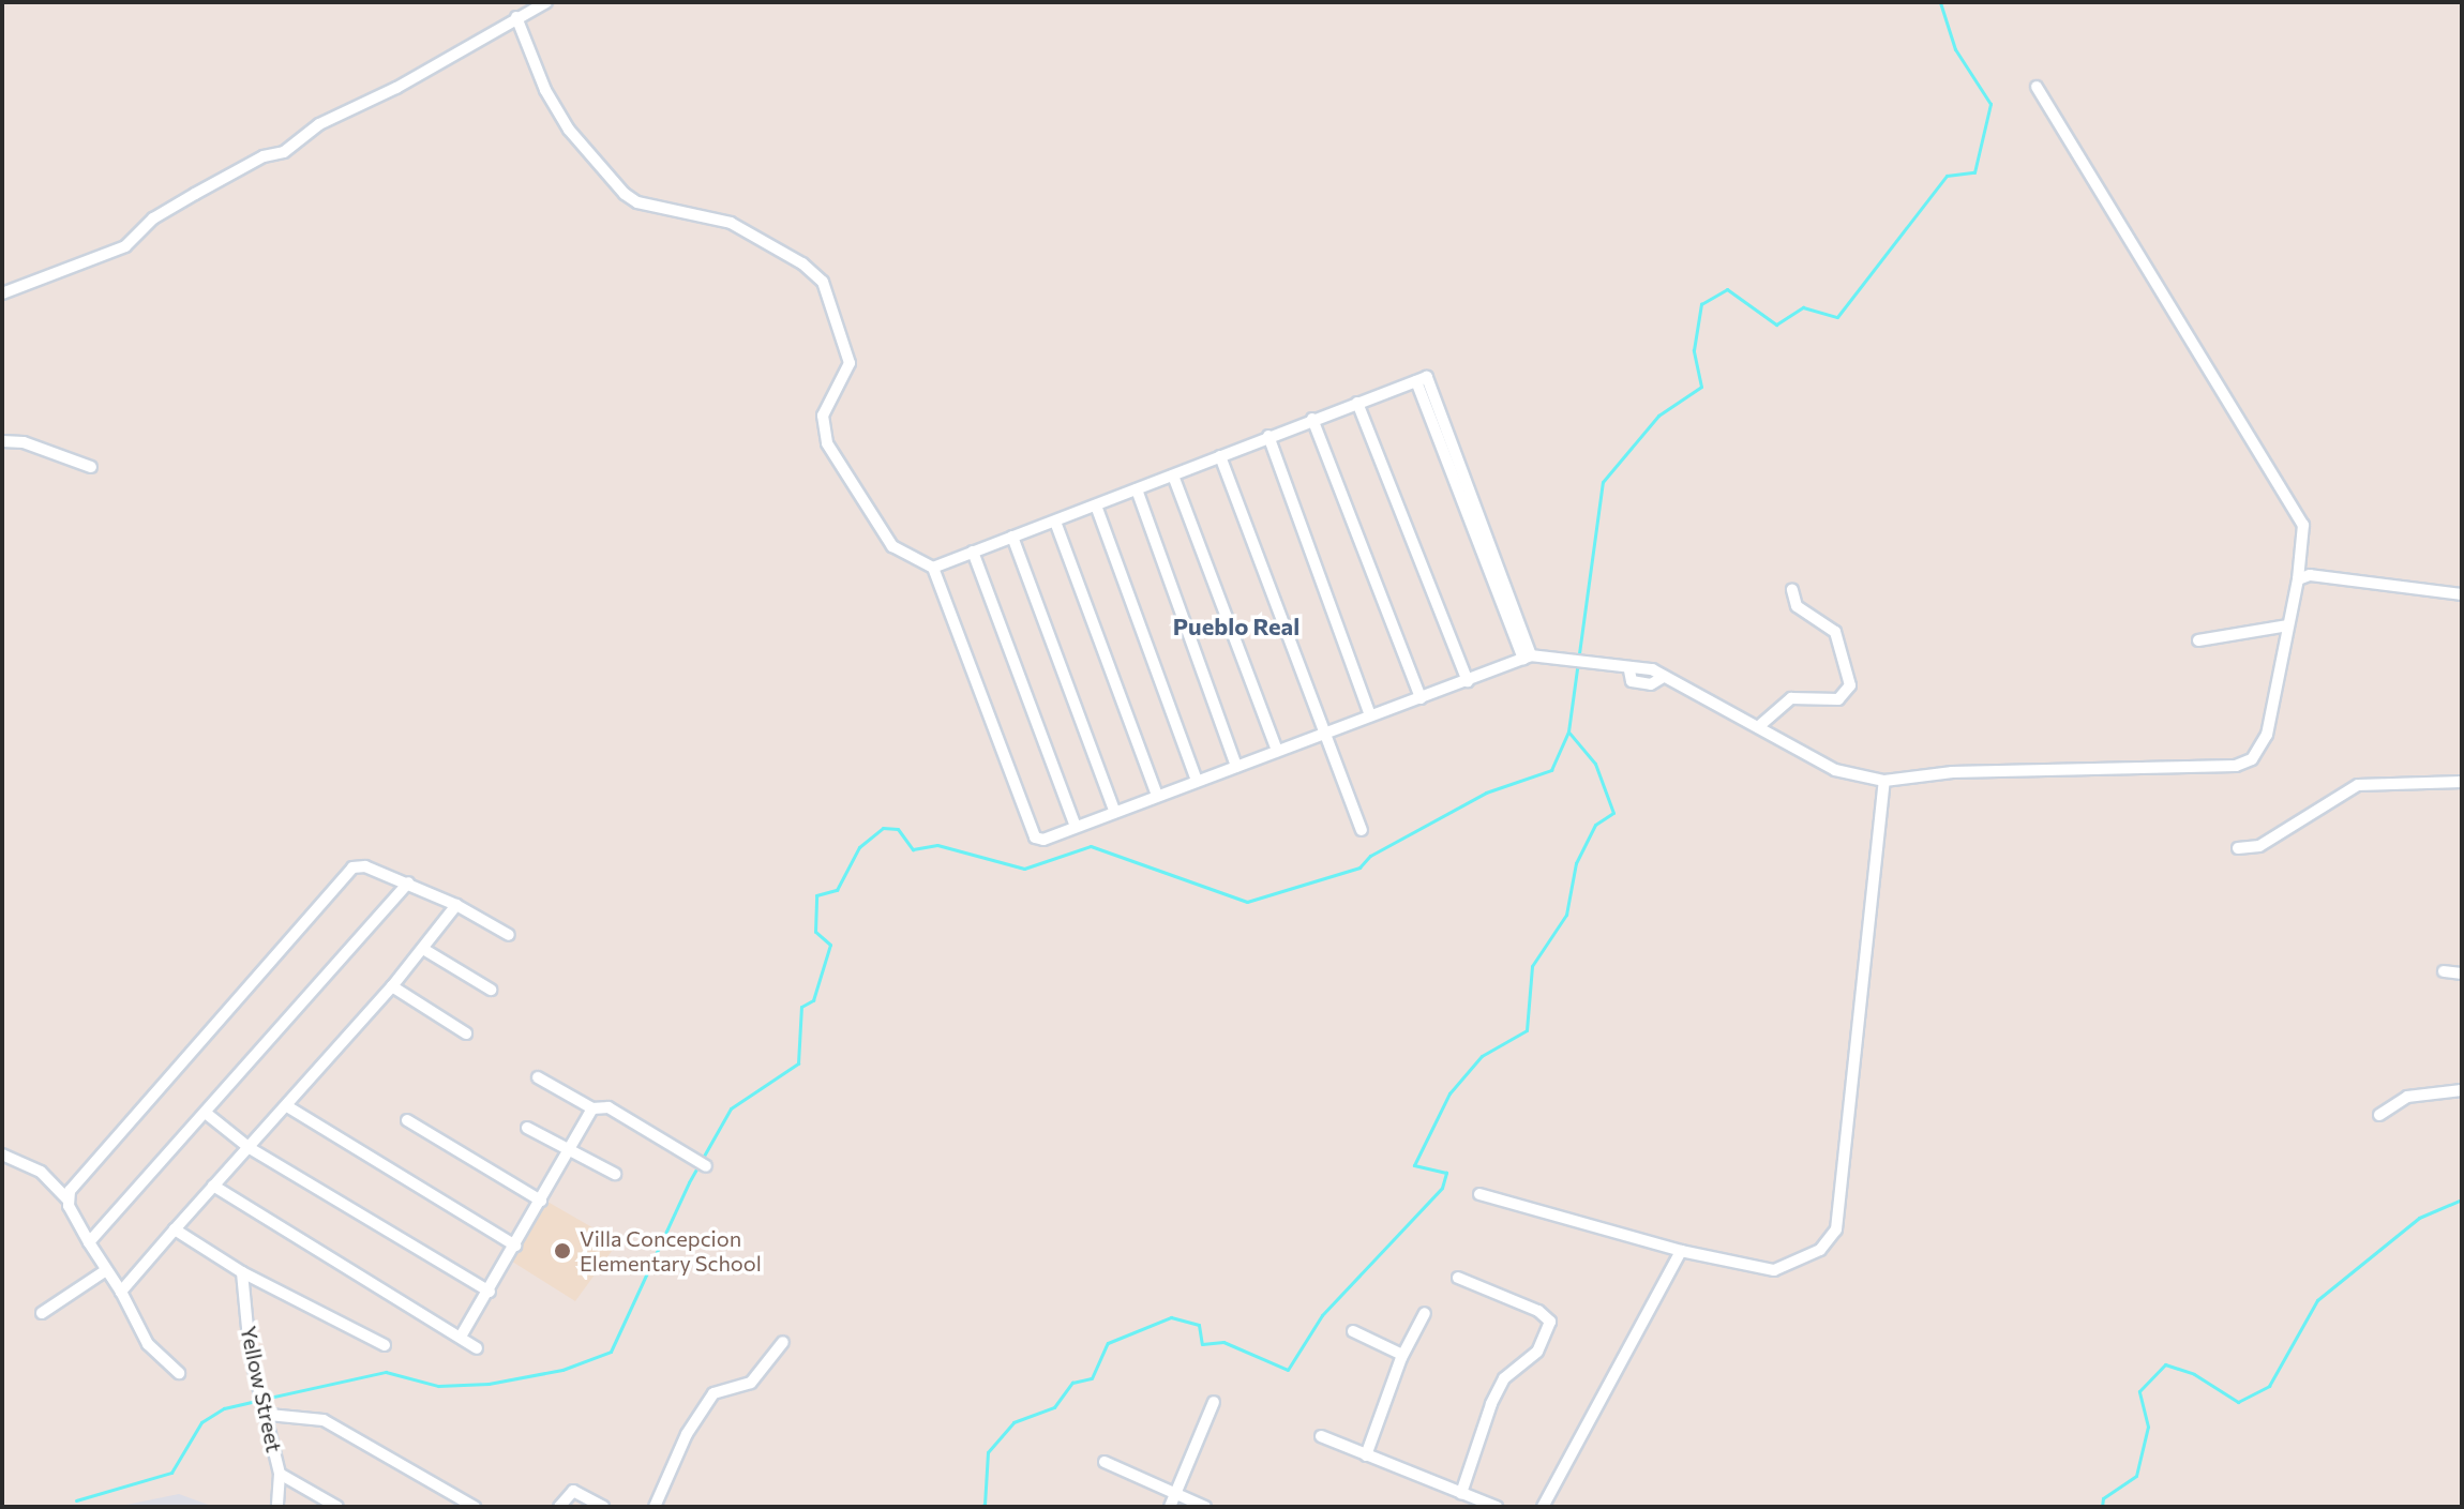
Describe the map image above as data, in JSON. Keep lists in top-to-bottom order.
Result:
{
  "streets": {
    "street": ["Yellow Street"]
  },
  "districts": ["Pueblo Real"],
  "places": ["Villa Concepcion Elementary School"]
}
